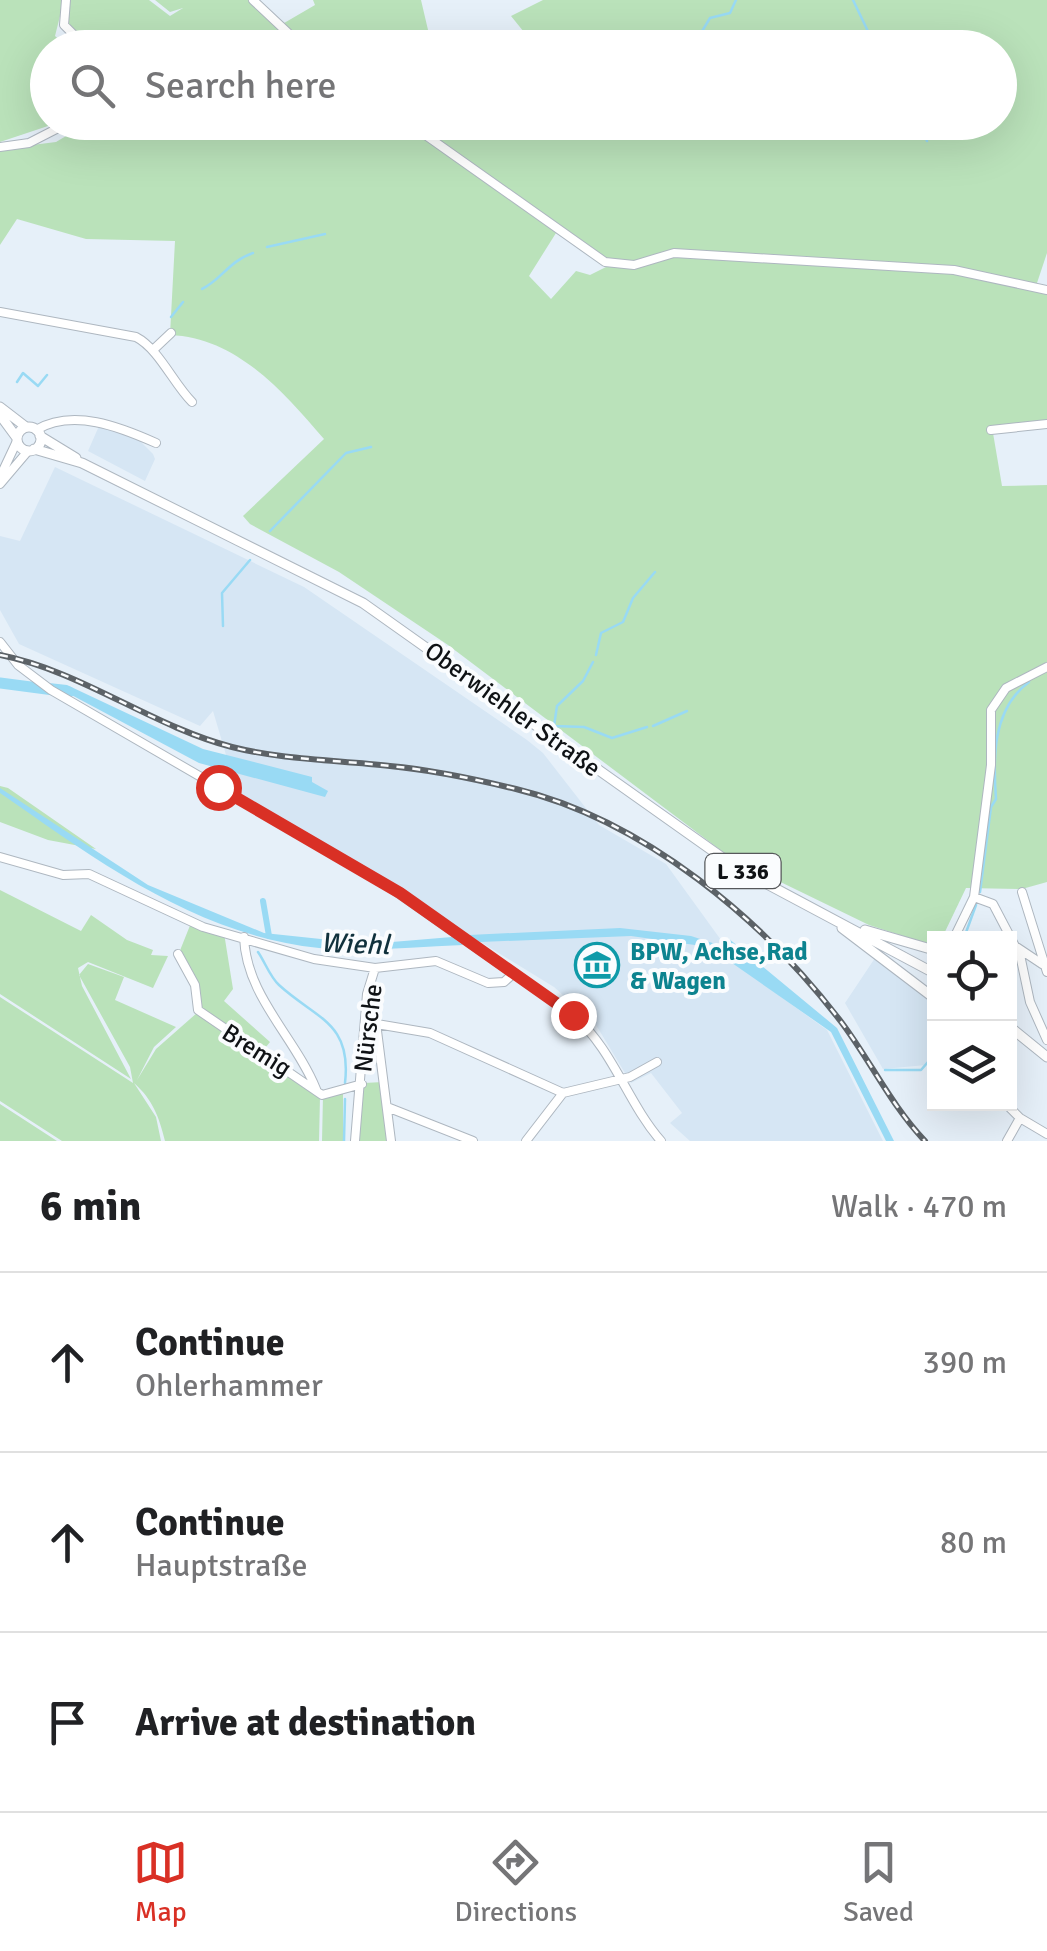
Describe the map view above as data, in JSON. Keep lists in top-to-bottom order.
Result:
{
  "streets": {
    "main road": ["Oberwiehler Straße", "L 336"],
    "street": ["Nürsche", "Bremig"]
  },
  "crossings": [
    ["Oberwiehler Straße", "L 336"],
    ["Nürsche", "Bremig"]
  ],
  "water": ["Wiehl"],
  "places": {
    "museum": ["BPW, Achse,Rad & Wagen"]
  },
  "page": {
    "search": "Search here",
    "heading": ["6 min", "Walk · 470 m"],
    "list": [
      ["Continue", "Ohlerhammer", "390 m"],
      ["Continue", "Hauptstraße", "80 m"],
      "Arrive at destination"
    ],
    "nav": ["Map", "Directions", "Saved"]
  }
}
